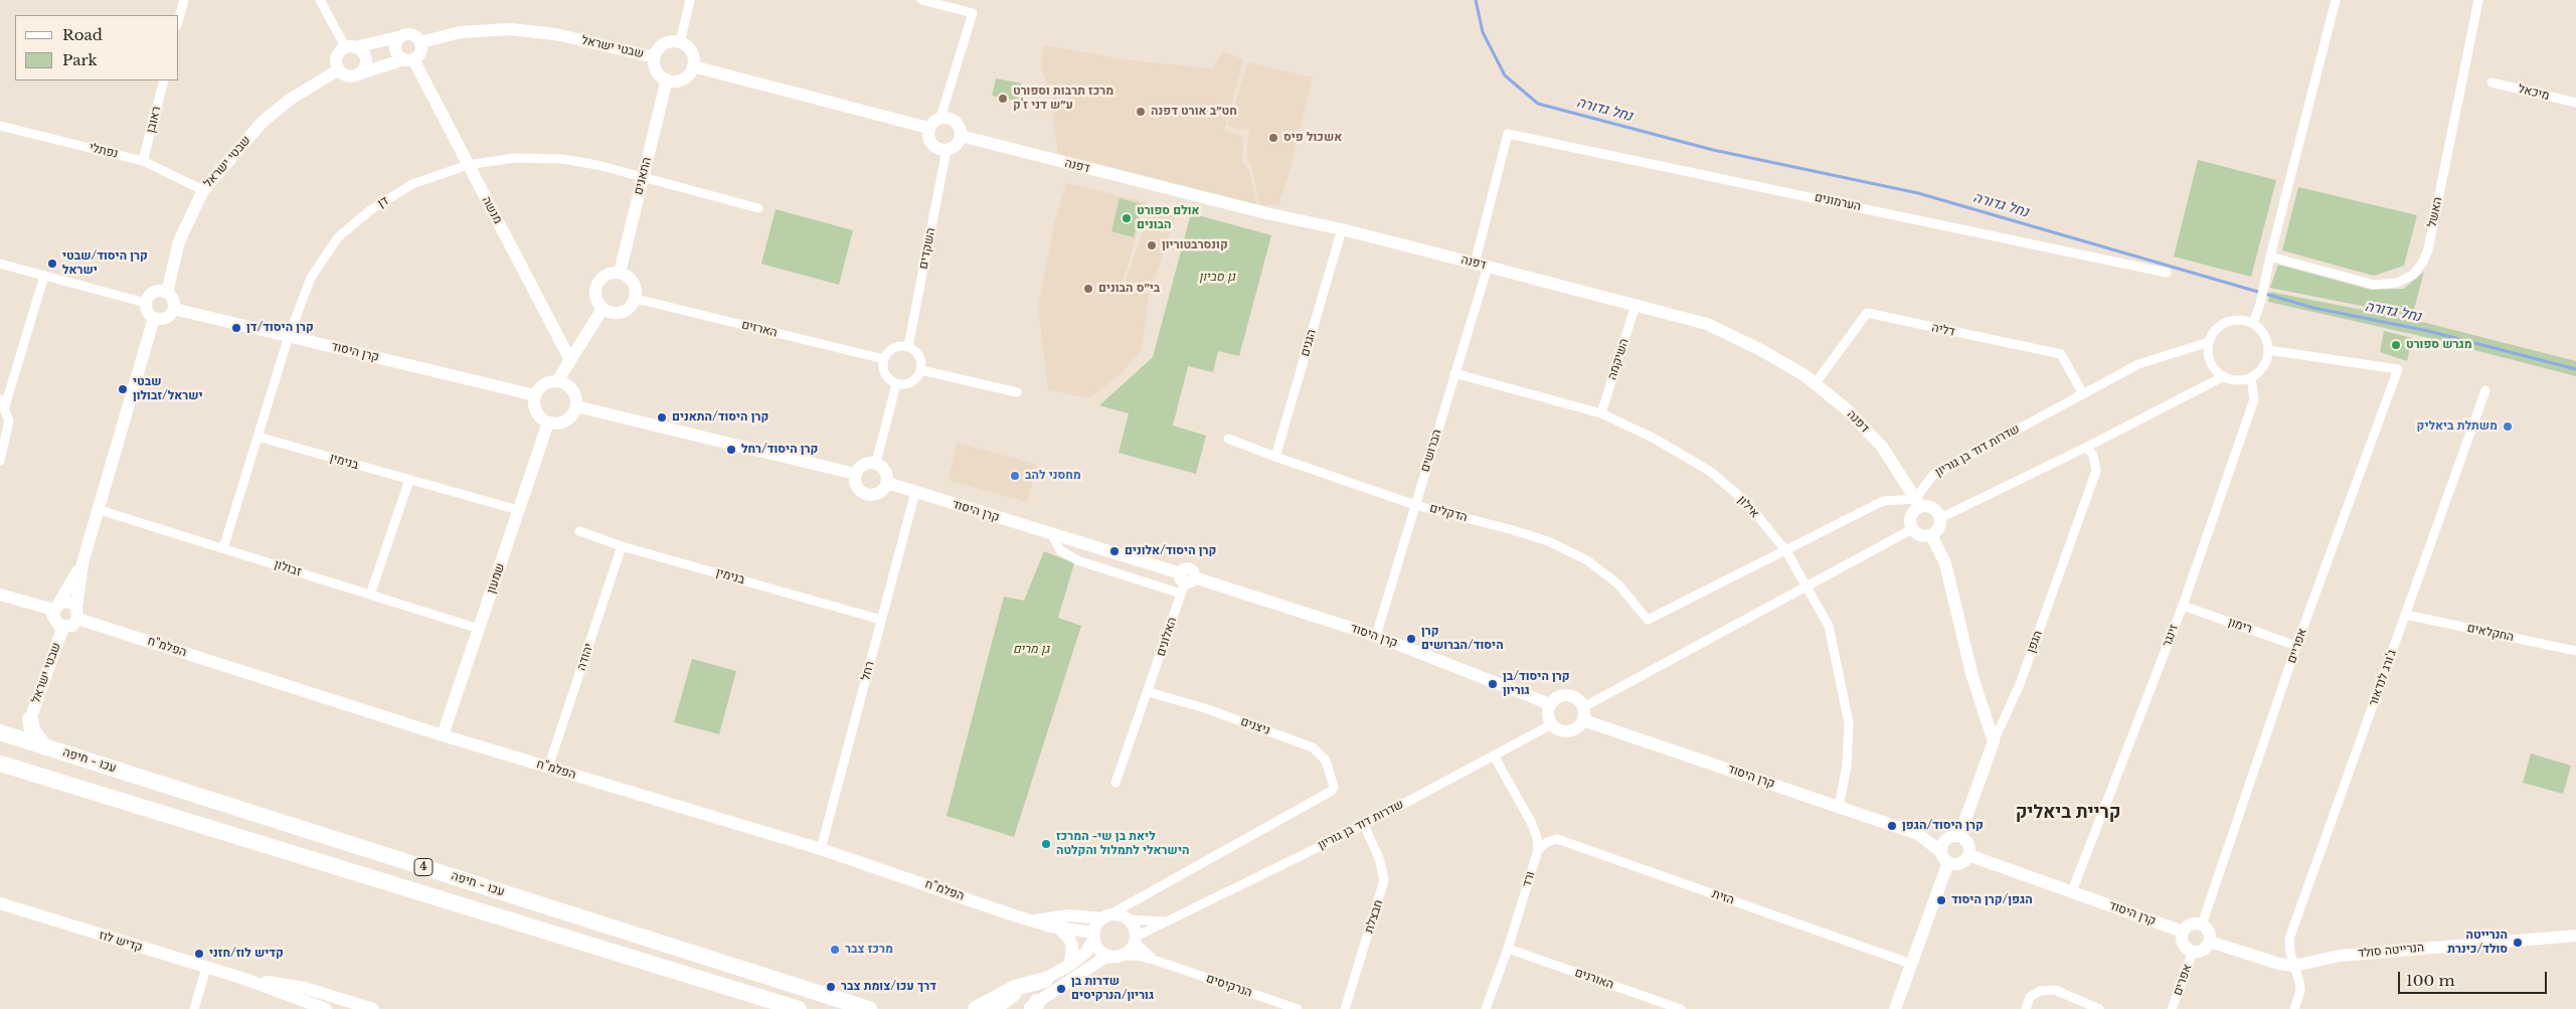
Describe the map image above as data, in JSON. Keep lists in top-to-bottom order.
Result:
{
  "streets": {
    "highway": ["עכו - חיפה", "4"],
    "street": [
      "שבטי ישראל",
      "מיכאל",
      "ראובן",
      "נפתלי",
      "דפנה",
      "התאנים",
      "דן",
      "הערמונים",
      "מנשה",
      "האשל",
      "השקדים",
      "הארזים",
      "דליה",
      "הגנים",
      "קרן היסוד",
      "השיקמה",
      "הברושים",
      "שדרות דוד בן גוריון",
      "בנימין",
      "אילון",
      "הדקלים",
      "זבולון",
      "שמעון",
      "רימון",
      "החקלאים",
      "זינגר",
      "האלונים",
      "הגפן",
      "אפריים",
      "הפלמ\"ח",
      "יהודה",
      "רחל",
      "ג'ורג לנדאור",
      "ניצנים",
      "ורד",
      "הזית",
      "חבצלת",
      "קדיש לוז",
      "הנרייטה סולד",
      "האורנים",
      "אפרים",
      "הנרקיסים"
    ]
  },
  "crossings": [
    ["שבטי ישראל", "נפתלי"],
    ["שבטי ישראל", "התאנים"],
    ["שבטי ישראל", "מנשה"],
    ["שבטי ישראל", "קרן היסוד"],
    ["שבטי ישראל", "הפלמ\"ח"],
    ["ראובן", "נפתלי"],
    ["דפנה", "השקדים"],
    ["דפנה", "דליה"],
    ["דפנה", "הגנים"],
    ["דפנה", "השיקמה"],
    ["דפנה", "הברושים"],
    ["דפנה", "שדרות דוד בן גוריון"],
    ["התאנים", "דן"],
    ["התאנים", "הארזים"],
    ["דן", "מנשה"],
    ["דן", "קרן היסוד"],
    ["דן", "בנימין"],
    ["דן", "זבולון"],
    ["הערמונים", "הברושים"],
    ["השקדים", "הארזים"],
    ["דליה", "שדרות דוד בן גוריון"],
    ["הגנים", "הדקלים"],
    ["קרן היסוד", "הברושים"],
    ["קרן היסוד", "שדרות דוד בן גוריון"],
    ["קרן היסוד", "אילון"],
    ["קרן היסוד", "שמעון"],
    ["קרן היסוד", "זינגר"],
    ["קרן היסוד", "האלונים"],
    ["קרן היסוד", "הגפן"],
    ["קרן היסוד", "אפריים"],
    ["קרן היסוד", "רחל"],
    ["קרן היסוד", "הנרייטה סולד"],
    ["קרן היסוד", "אפרים"],
    ["השיקמה", "אילון"],
    ["הברושים", "אילון"],
    ["הברושים", "הדקלים"],
    ["שדרות דוד בן גוריון", "זינגר"],
    ["שדרות דוד בן גוריון", "אפריים"],
    ["שדרות דוד בן גוריון", "הפלמ\"ח"],
    ["שדרות דוד בן גוריון", "ניצנים"],
    ["שדרות דוד בן גוריון", "ורד"],
    ["שדרות דוד בן גוריון", "חבצלת"],
    ["שדרות דוד בן גוריון", "הנרקיסים"],
    ["בנימין", "שמעון"],
    ["בנימין", "יהודה"],
    ["בנימין", "רחל"],
    ["אילון", "הדקלים"],
    ["זבולון", "שמעון"],
    ["שמעון", "הפלמ\"ח"],
    ["רימון", "זינגר"],
    ["רימון", "אפריים"],
    ["החקלאים", "ג'ורג לנדאור"],
    ["זינגר", "אפריים"],
    ["האלונים", "ניצנים"],
    ["אפריים", "הנרייטה סולד"],
    ["אפריים", "אפרים"],
    ["הפלמ\"ח", "יהודה"],
    ["הפלמ\"ח", "רחל"],
    ["הפלמ\"ח", "ניצנים"],
    ["הפלמ\"ח", "הנרקיסים"],
    ["ג'ורג לנדאור", "הנרייטה סולד"],
    ["ניצנים", "הנרקיסים"],
    ["ורד", "הזית"],
    ["ורד", "האורנים"],
    ["הנרייטה סולד", "אפרים"]
  ],
  "districts": ["קריית ביאליק"],
  "water": ["נחל גדורה"],
  "parks": ["גן סביון", "גן מרים"],
  "places": [
    "מרכז תרבות וספורט ע״ש דני ז'ק",
    "חט״ב אורט דפנה",
    "אשכול פיס",
    "אולם ספורט הבונים",
    "קונסרבטוריון",
    "קרן היסוד/שבטי ישראל",
    "בי״ס הבונים",
    "קרן היסוד/דן",
    "מגרש ספורט",
    "שבטי ישראל/זבולון",
    "קרן היסוד/התאנים",
    "משתלת ביאליק",
    "קרן היסוד/רחל",
    "מחסני להב",
    "קרן היסוד/אלונים",
    "קרן היסוד/הברושים",
    "קרן היסוד/בן גוריון",
    "קרן היסוד/הגפן",
    "ליאת בן שי- המרכז הישראלי לתמלול והקלטה",
    "הגפן/קרן היסוד",
    "הנרייטה סולד/כינרת",
    "מרכז צבר",
    "קדיש לוז/חזני",
    "דרך עכו/צומת צבר",
    "שדרות בן גוריון/הנרקיסים"
  ],
  "legend": ["Road", "Park"],
  "scale_bar": "100 m"
}
